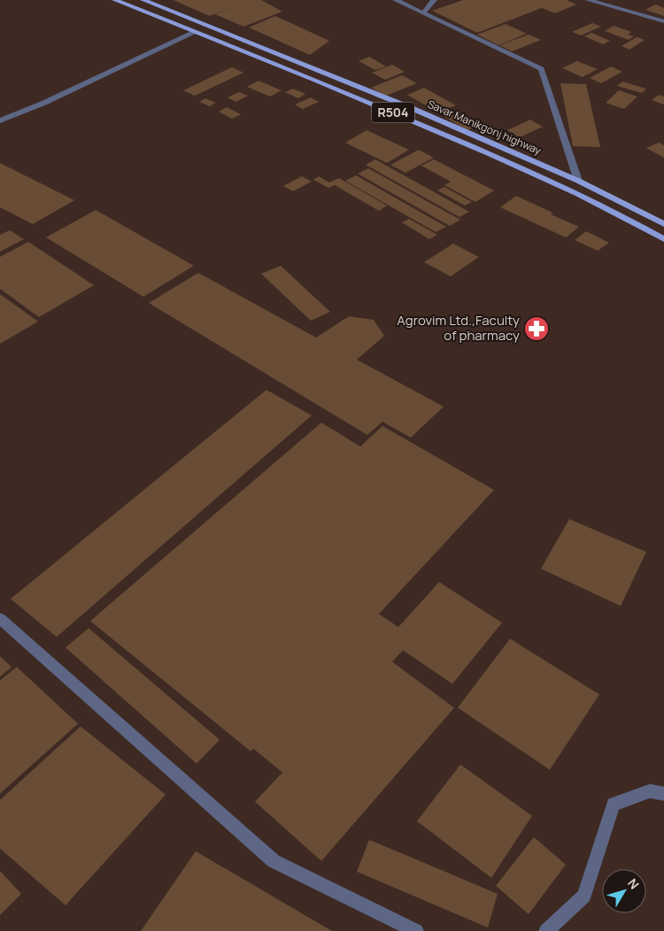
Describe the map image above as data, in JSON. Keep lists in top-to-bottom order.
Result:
{
  "streets": {
    "main road": ["R504", "Savar Manikgonj highway"]
  },
  "places": {
    "pharmacy": ["Agrovim Ltd.,Faculty of pharmacy"]
  },
  "north": "top right"
}
